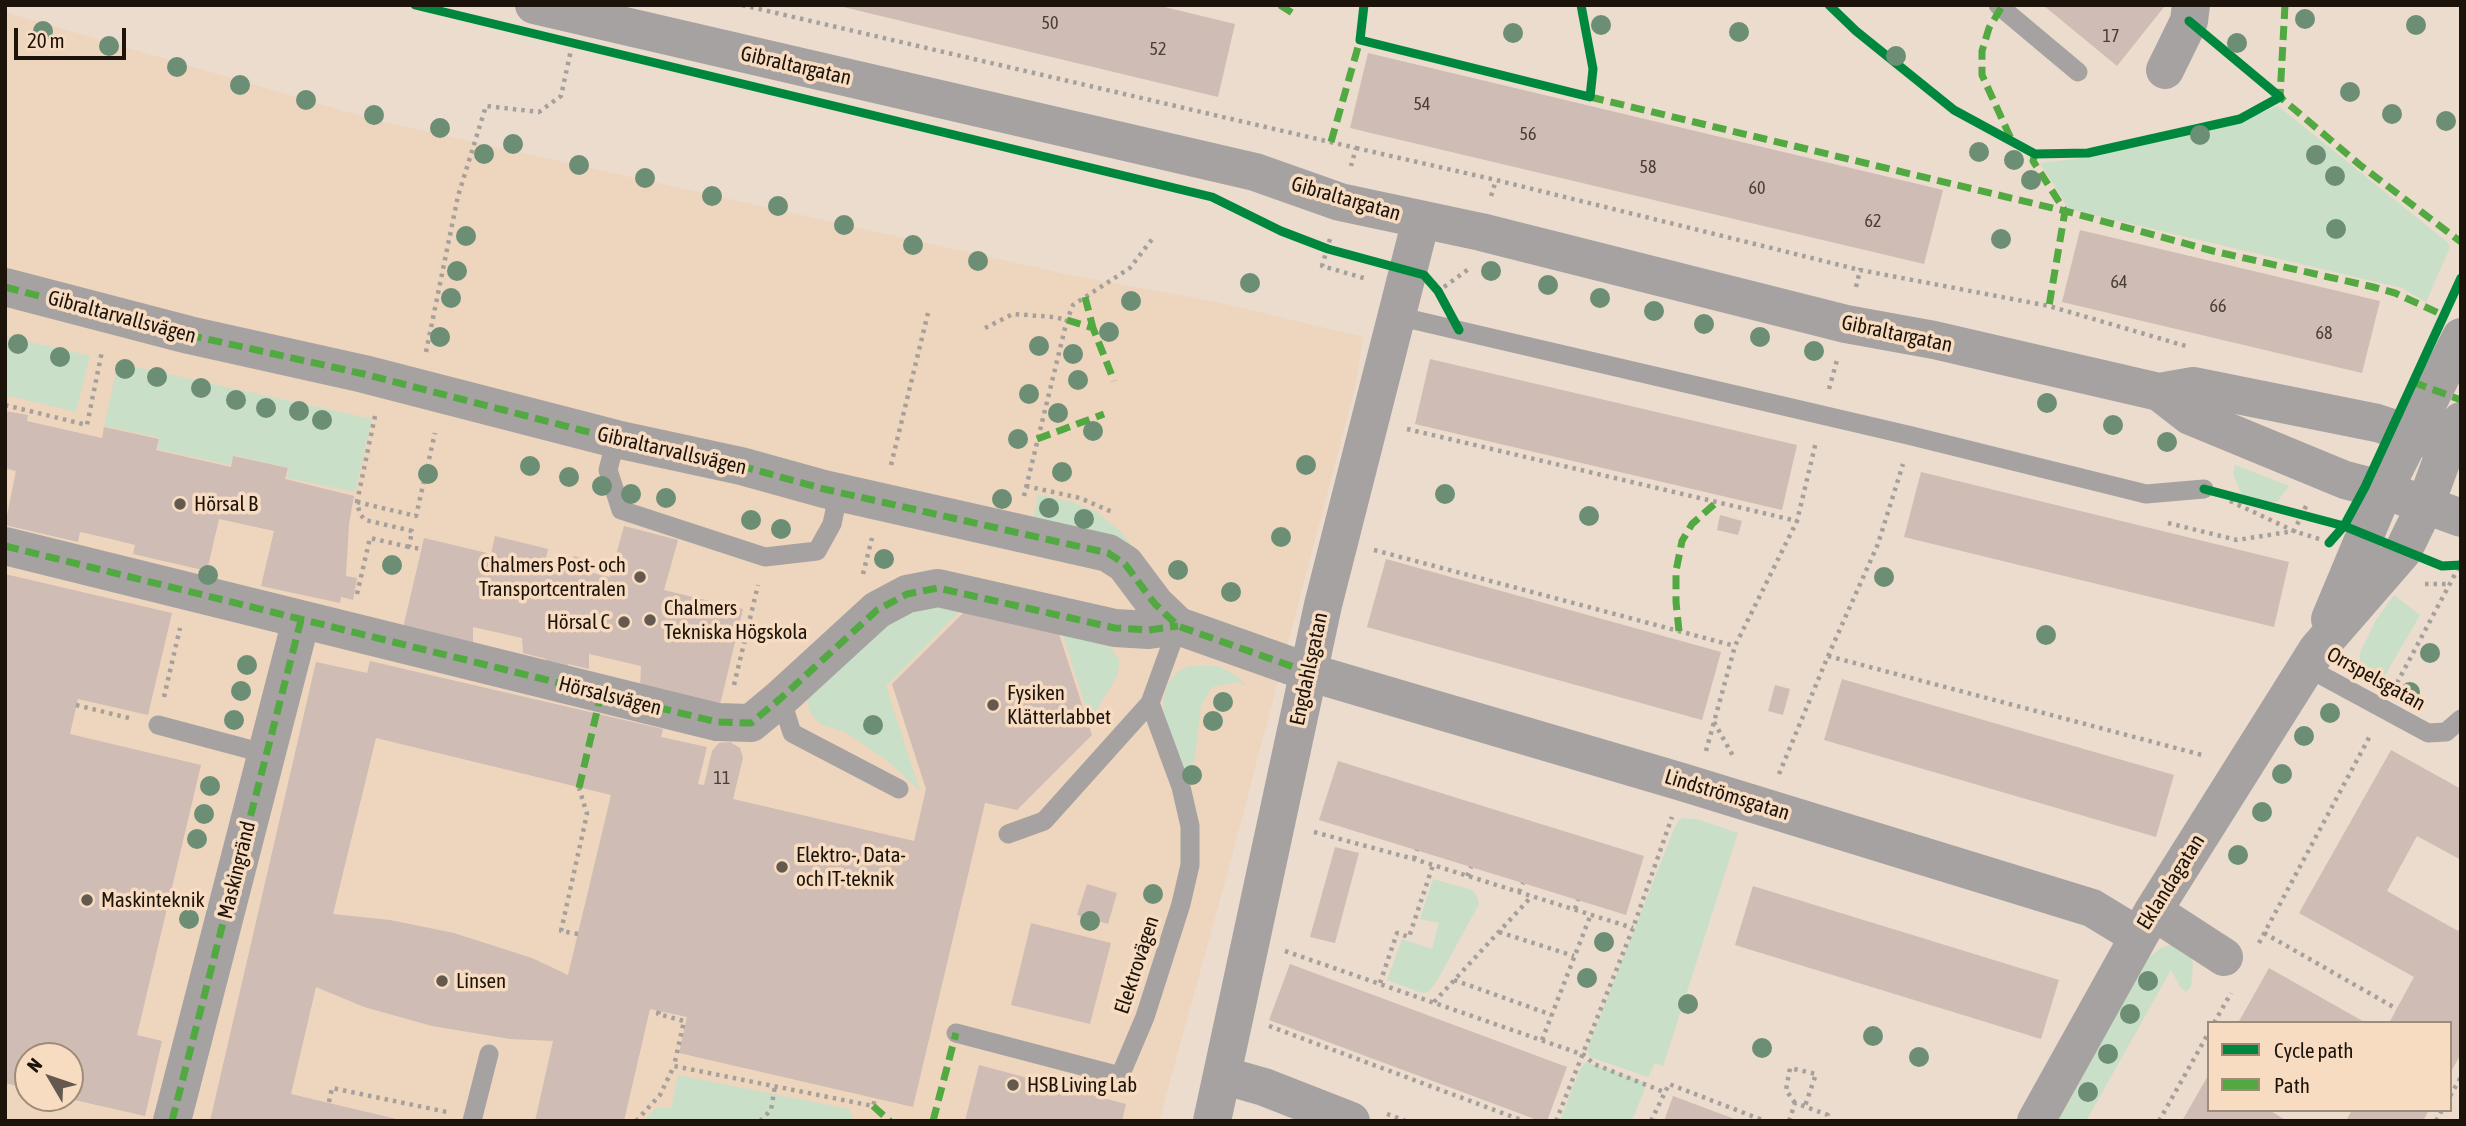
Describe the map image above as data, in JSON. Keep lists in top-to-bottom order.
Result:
{
  "streets": {
    "street": [
      "Gibraltargatan",
      "Gibraltarvallsvägen",
      "Engdahlsgatan",
      "Hörsalsvägen",
      "Lindströmsgatan",
      "Maskingränd",
      "Eklandagatan"
    ],
    "lane": ["Orrspelsgatan", "Elektrovägen"]
  },
  "crossings": [
    ["Gibraltargatan", "Engdahlsgatan"],
    ["Gibraltargatan", "Eklandagatan"],
    ["Gibraltarvallsvägen", "Engdahlsgatan"],
    ["Gibraltarvallsvägen", "Hörsalsvägen"],
    ["Gibraltarvallsvägen", "Lindströmsgatan"],
    ["Engdahlsgatan", "Lindströmsgatan"],
    ["Orrspelsgatan", "Eklandagatan"],
    ["Hörsalsvägen", "Maskingränd"],
    ["Lindströmsgatan", "Eklandagatan"]
  ],
  "places": [
    "Hörsal B",
    "Chalmers Post- och Transportcentralen",
    "Chalmers Tekniska Högskola",
    "Hörsal C",
    "Fysiken Klätterlabbet",
    "Elektro-, Data- och IT-teknik",
    "Maskinteknik",
    "Linsen",
    "HSB Living Lab"
  ],
  "house_numbers": [
    "50",
    "17",
    "52",
    "54",
    "56",
    "58",
    "60",
    "62",
    "64",
    "66",
    "68",
    "11"
  ],
  "legend": ["Cycle path", "Path"],
  "scale_bar": "20 m",
  "north": "top left"
}
